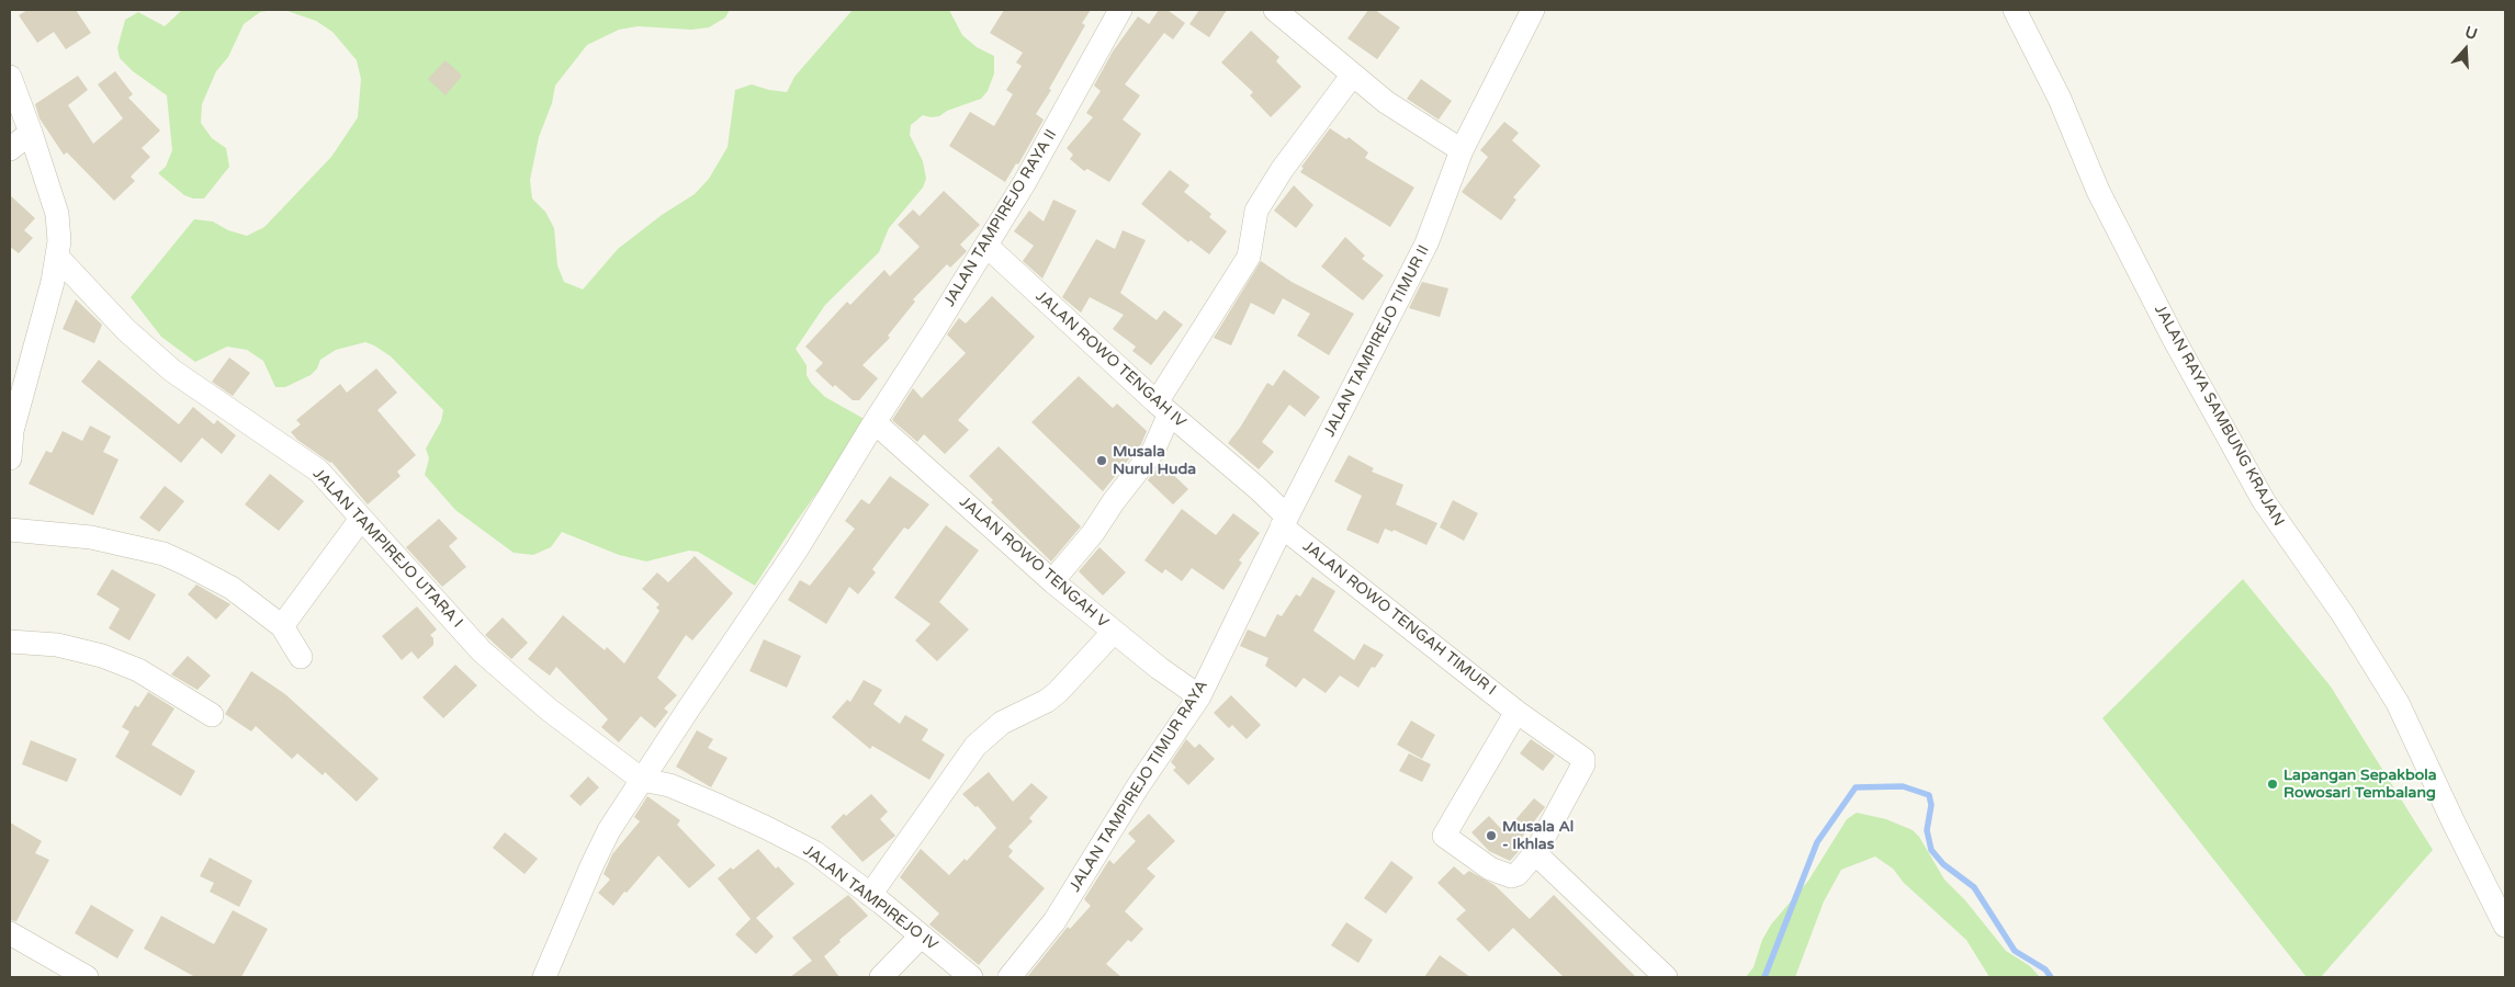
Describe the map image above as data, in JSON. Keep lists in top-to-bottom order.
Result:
{
  "streets": {
    "street": [
      "JALAN TAMPIREJO RAYA II",
      "JALAN TAMPIREJO TIMUR II",
      "JALAN ROWO TENGAH IV",
      "JALAN RAYA SAMBUNG KRAJAN",
      "JALAN TAMPIREJO UTARA I",
      "JALAN ROWO TENGAH V",
      "JALAN ROWO TENGAH TIMUR I",
      "JALAN TAMPIREJO TIMUR RAYA",
      "JALAN TAMPIREJO IV"
    ]
  },
  "crossings": [
    ["JALAN TAMPIREJO RAYA II", "JALAN ROWO TENGAH IV"],
    ["JALAN TAMPIREJO RAYA II", "JALAN TAMPIREJO UTARA I"],
    ["JALAN TAMPIREJO RAYA II", "JALAN ROWO TENGAH V"],
    ["JALAN TAMPIREJO RAYA II", "JALAN TAMPIREJO IV"],
    ["JALAN TAMPIREJO TIMUR II", "JALAN ROWO TENGAH IV"],
    ["JALAN TAMPIREJO TIMUR II", "JALAN ROWO TENGAH TIMUR I"],
    ["JALAN TAMPIREJO TIMUR II", "JALAN TAMPIREJO TIMUR RAYA"],
    ["JALAN ROWO TENGAH IV", "JALAN ROWO TENGAH TIMUR I"],
    ["JALAN ROWO TENGAH IV", "JALAN TAMPIREJO TIMUR RAYA"],
    ["JALAN TAMPIREJO UTARA I", "JALAN TAMPIREJO IV"],
    ["JALAN ROWO TENGAH V", "JALAN TAMPIREJO TIMUR RAYA"],
    ["JALAN ROWO TENGAH TIMUR I", "JALAN TAMPIREJO TIMUR RAYA"]
  ],
  "places": ["Musala Nurul Huda", "Lapangan Sepakbola Rowosari Tembalang", "Musala Al - Ikhlas"],
  "north": "top"
}
